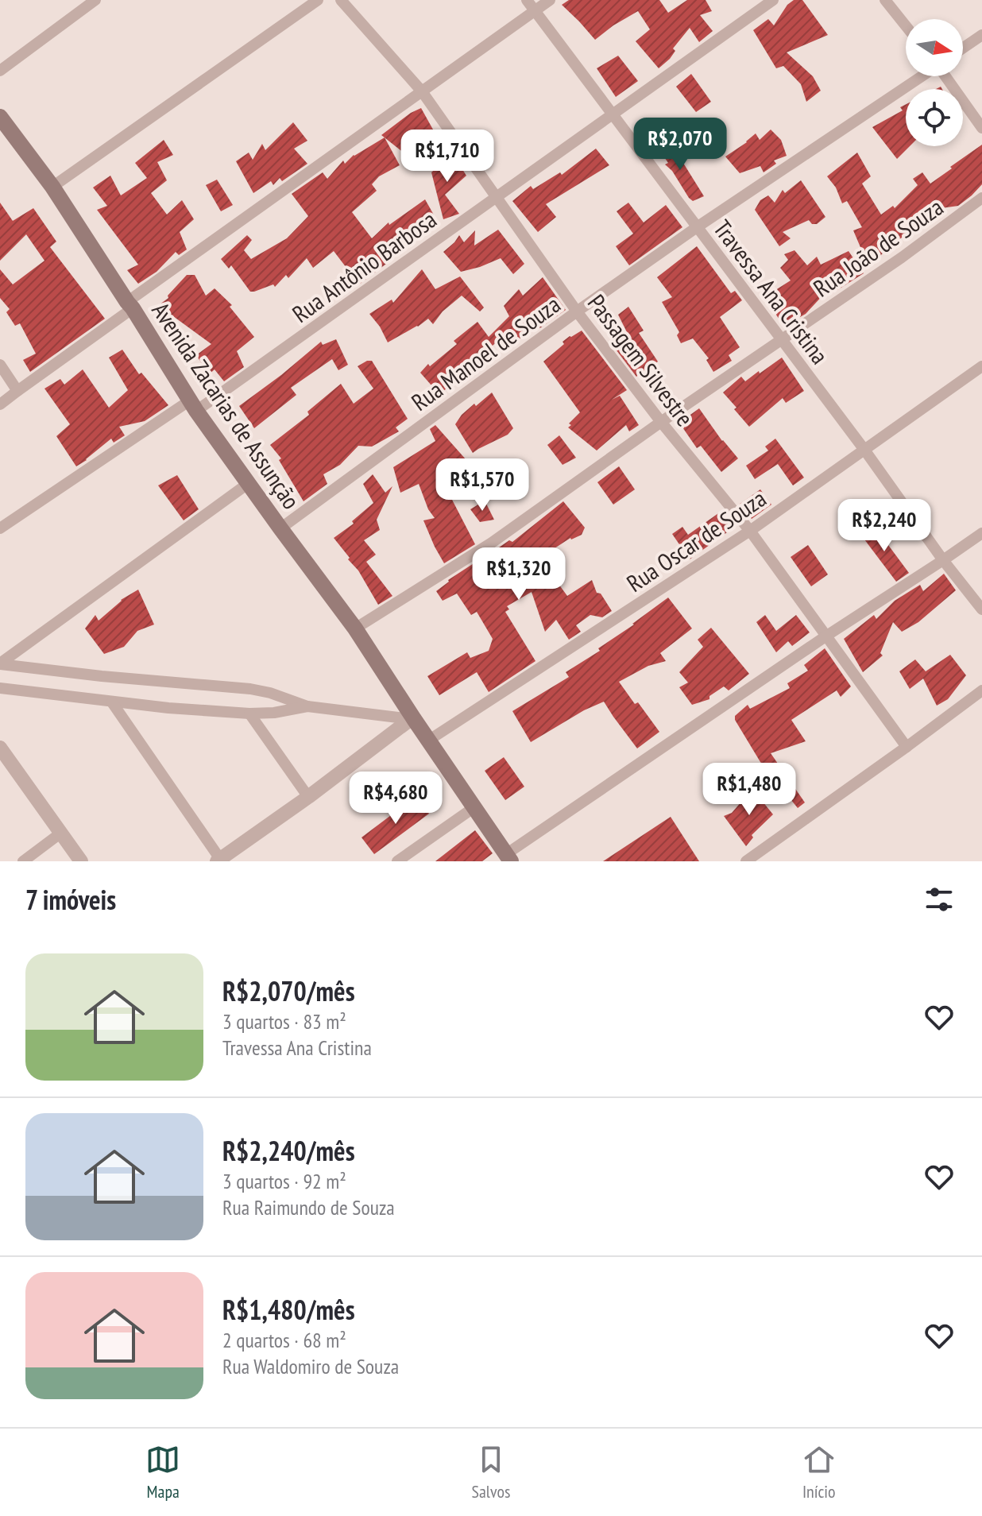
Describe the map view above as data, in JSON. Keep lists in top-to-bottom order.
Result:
{
  "streets": {
    "main road": ["Avenida Zacarias de Assunção"],
    "street": [
      "Rua João de Souza",
      "Rua Antônio Barbosa",
      "Travessa Ana Cristina",
      "Rua Manoel de Souza",
      "Passagem Silvestre",
      "Rua Oscar de Souza"
    ]
  },
  "crossings": [
    ["Rua João de Souza", "Travessa Ana Cristina"],
    ["Rua João de Souza", "Passagem Silvestre"],
    ["Rua João de Souza", "Avenida Zacarias de Assunção"],
    ["Rua Antônio Barbosa", "Travessa Ana Cristina"],
    ["Rua Antônio Barbosa", "Passagem Silvestre"],
    ["Rua Antônio Barbosa", "Avenida Zacarias de Assunção"],
    ["Travessa Ana Cristina", "Rua Manoel de Souza"],
    ["Travessa Ana Cristina", "Rua Oscar de Souza"],
    ["Rua Manoel de Souza", "Passagem Silvestre"],
    ["Rua Manoel de Souza", "Avenida Zacarias de Assunção"],
    ["Passagem Silvestre", "Rua Oscar de Souza"],
    ["Avenida Zacarias de Assunção", "Rua Oscar de Souza"]
  ],
  "north": "right",
  "page": {
    "price": [
      "R$2,070",
      "R$1,710",
      "R$1,570",
      "R$2,240",
      "R$1,320",
      "R$1,480",
      "R$4,680"
    ],
    "heading": "7 imóveis",
    "list": [
      {
        "name": "R$2,070/mês",
        "note": "3 quartos · 83 m² · Travessa Ana Cristina"
      },
      {
        "name": "R$2,240/mês",
        "note": "3 quartos · 92 m² · Rua Raimundo de Souza"
      },
      {
        "name": "R$1,480/mês",
        "note": "2 quartos · 68 m² · Rua Waldomiro de Souza"
      }
    ],
    "tabs": ["Mapa", "Salvos", "Início"]
  }
}
